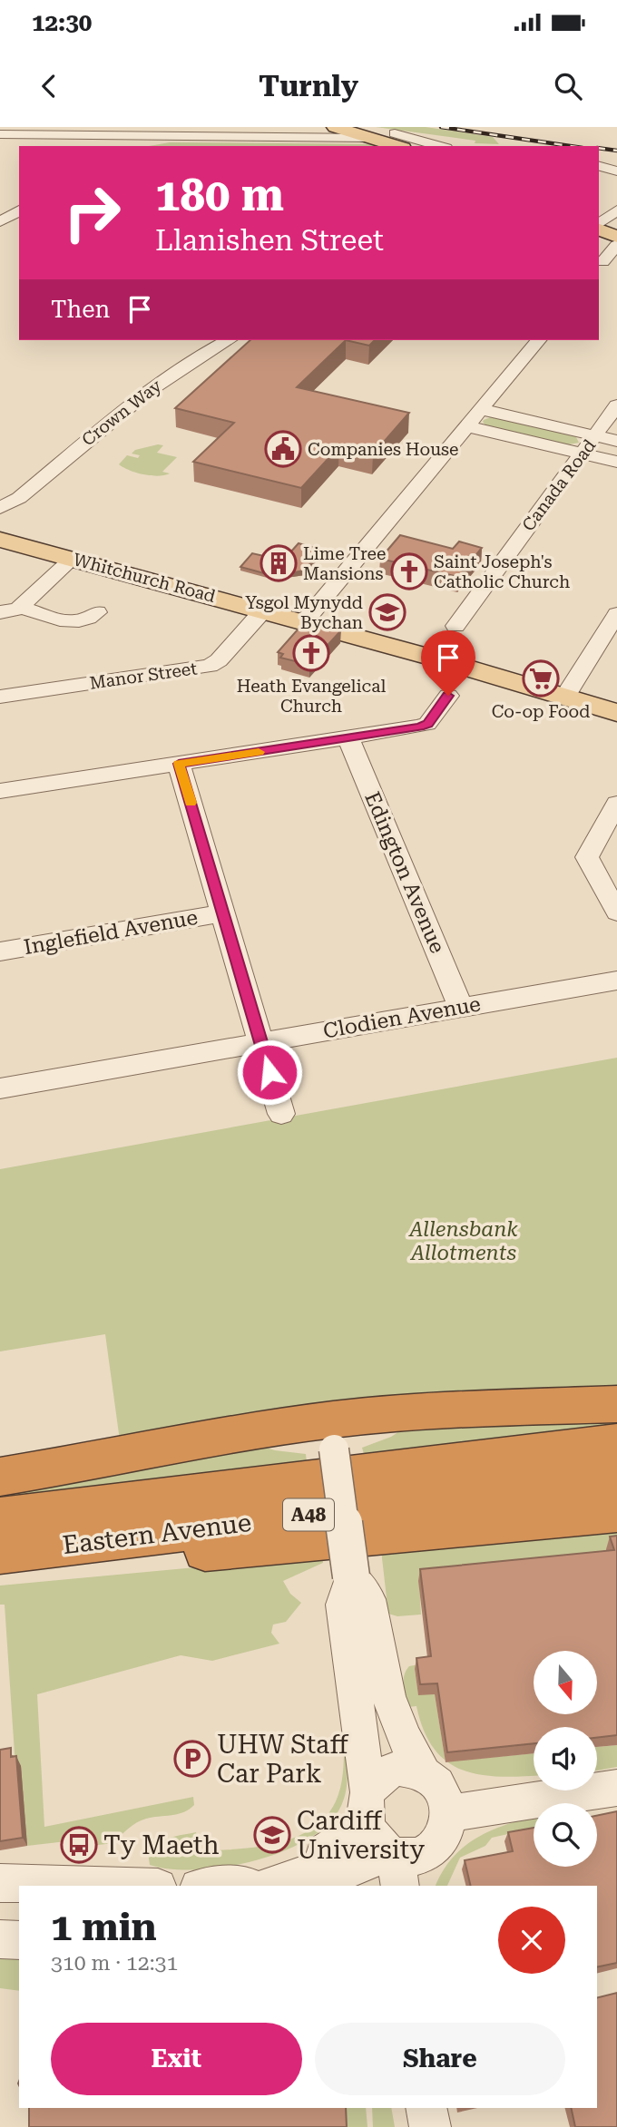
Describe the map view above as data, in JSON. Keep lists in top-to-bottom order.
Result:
{
  "streets": {
    "highway": ["A48", "Eastern Avenue"],
    "main road": ["Whitchurch Road"],
    "street": [
      "Crown Way",
      "Canada Road",
      "Manor Street",
      "Edington Avenue",
      "Inglefield Avenue",
      "Clodien Avenue"
    ]
  },
  "crossings": [
    ["Whitchurch Road", "Manor Street"],
    ["Edington Avenue", "Clodien Avenue"]
  ],
  "parks": ["Allensbank Allotments"],
  "places": {
    "public building": ["Companies House"],
    "building": ["Lime Tree Mansions"],
    "church": ["Saint Joseph's Catholic Church", "Heath Evangelical Church"],
    "school or university": ["Ysgol Mynydd Bychan", "Cardiff University"],
    "supermarket": ["Co-op Food"],
    "parking": ["UHW Staff Car Park"],
    "bus stop": ["Ty Maeth"]
  },
  "north": "bottom",
  "page": {
    "status": "12:30",
    "header": "Turnly",
    "turn": ["180 m", "Llanishen Street"],
    "then": "Then",
    "heading": ["1 min", "310 m · 12:31"],
    "buttons": ["Exit", "Share"]
  }
}
